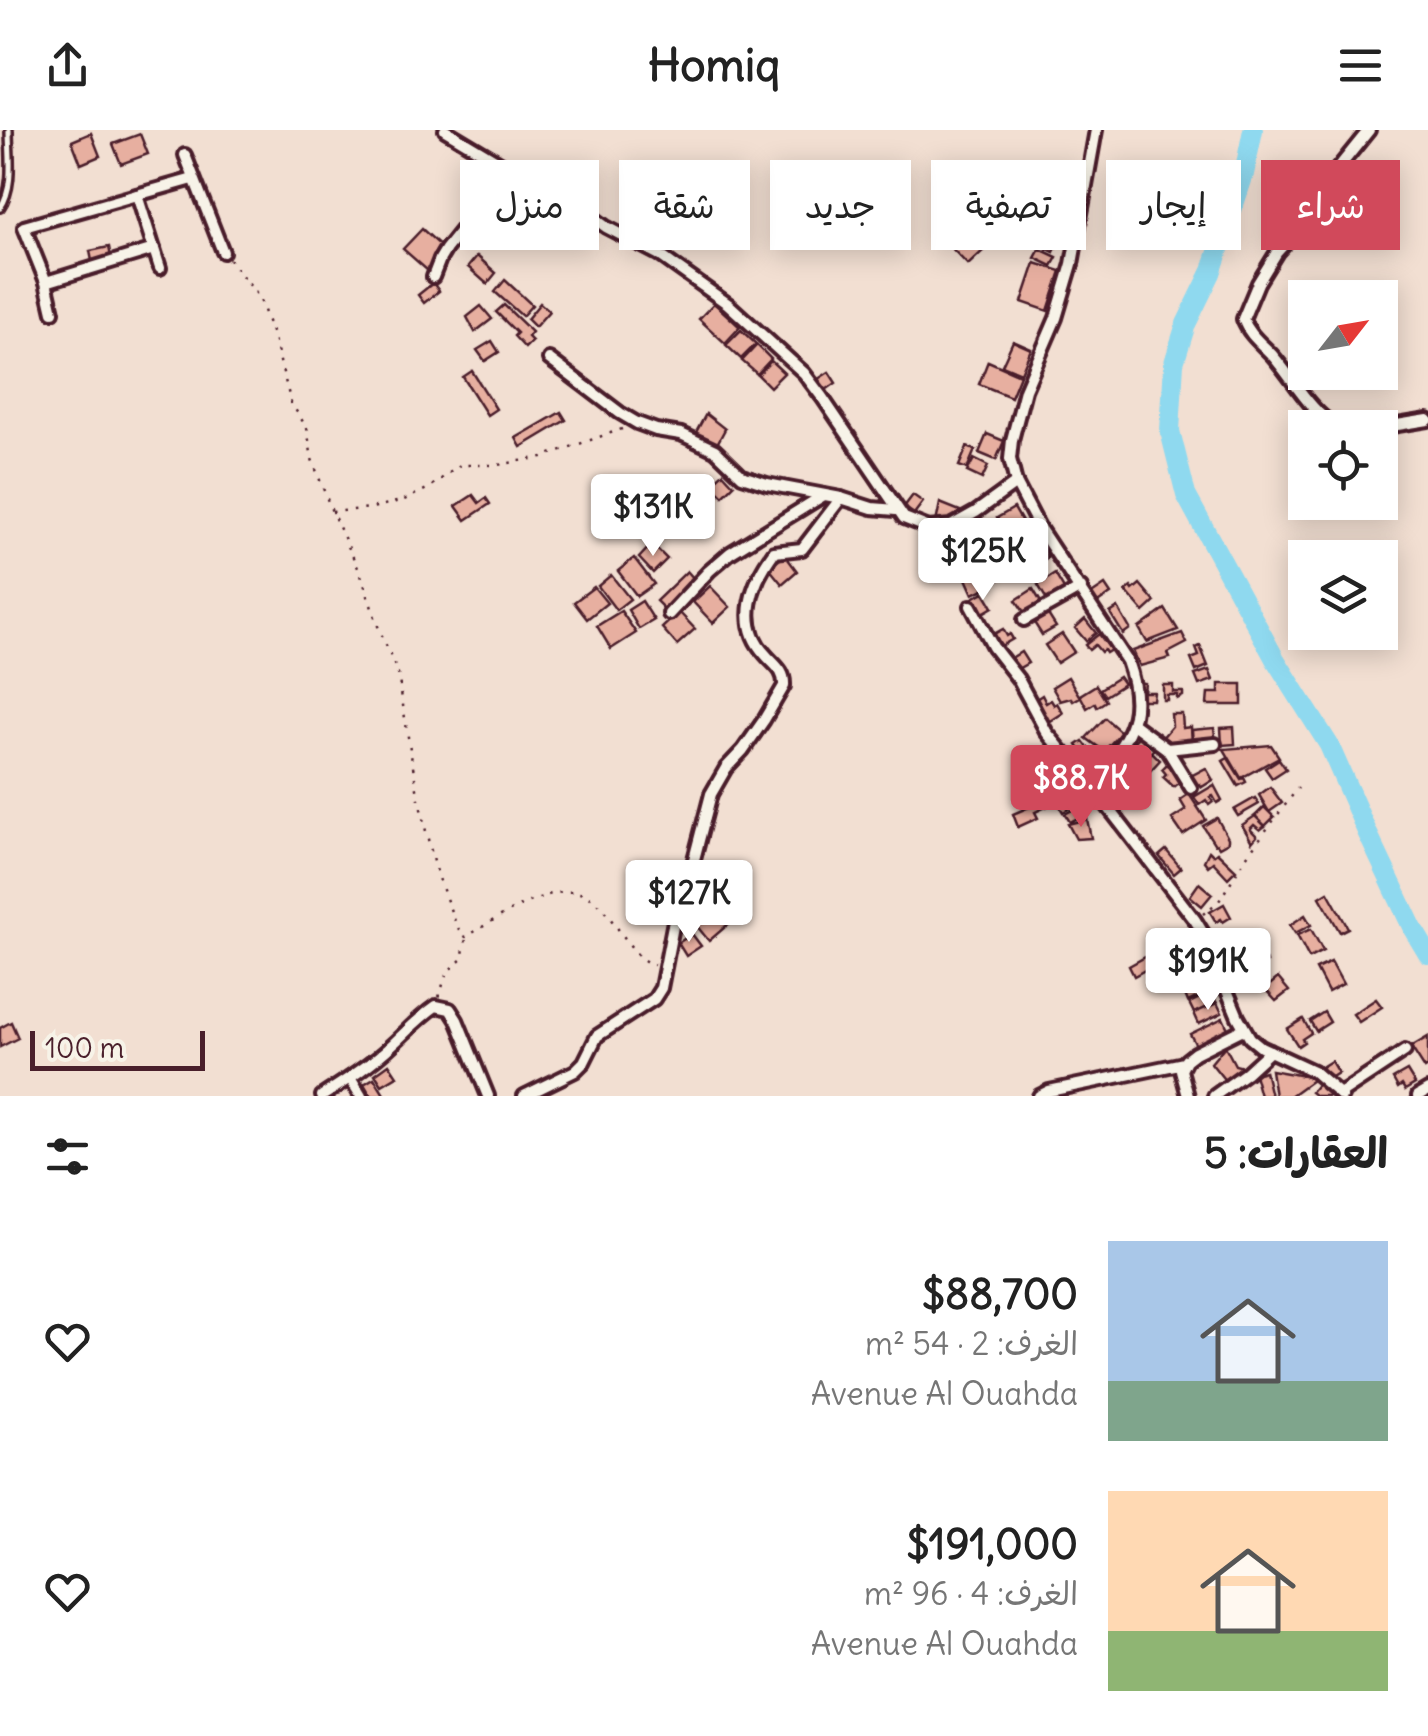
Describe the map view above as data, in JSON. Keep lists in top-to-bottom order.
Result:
{
  "scale_bar": "100 m",
  "north": "top right",
  "page": {
    "header": "Homiq",
    "chip": [
      "شراء",
      "إيجار",
      "تصفية",
      "جديد",
      "شقة",
      "منزل"
    ],
    "price": [
      "$131K",
      "$125K",
      "$88.7K",
      "$127K",
      "$191K"
    ],
    "scale": "100 m",
    "heading": "العقارات: 5",
    "list": [
      {
        "name": "$88,700",
        "note": "الغرف: 2 · 54 m² · Avenue Al Ouahda"
      },
      {
        "name": "$191,000",
        "note": "الغرف: 4 · 96 m² · Avenue Al Ouahda"
      }
    ]
  }
}
